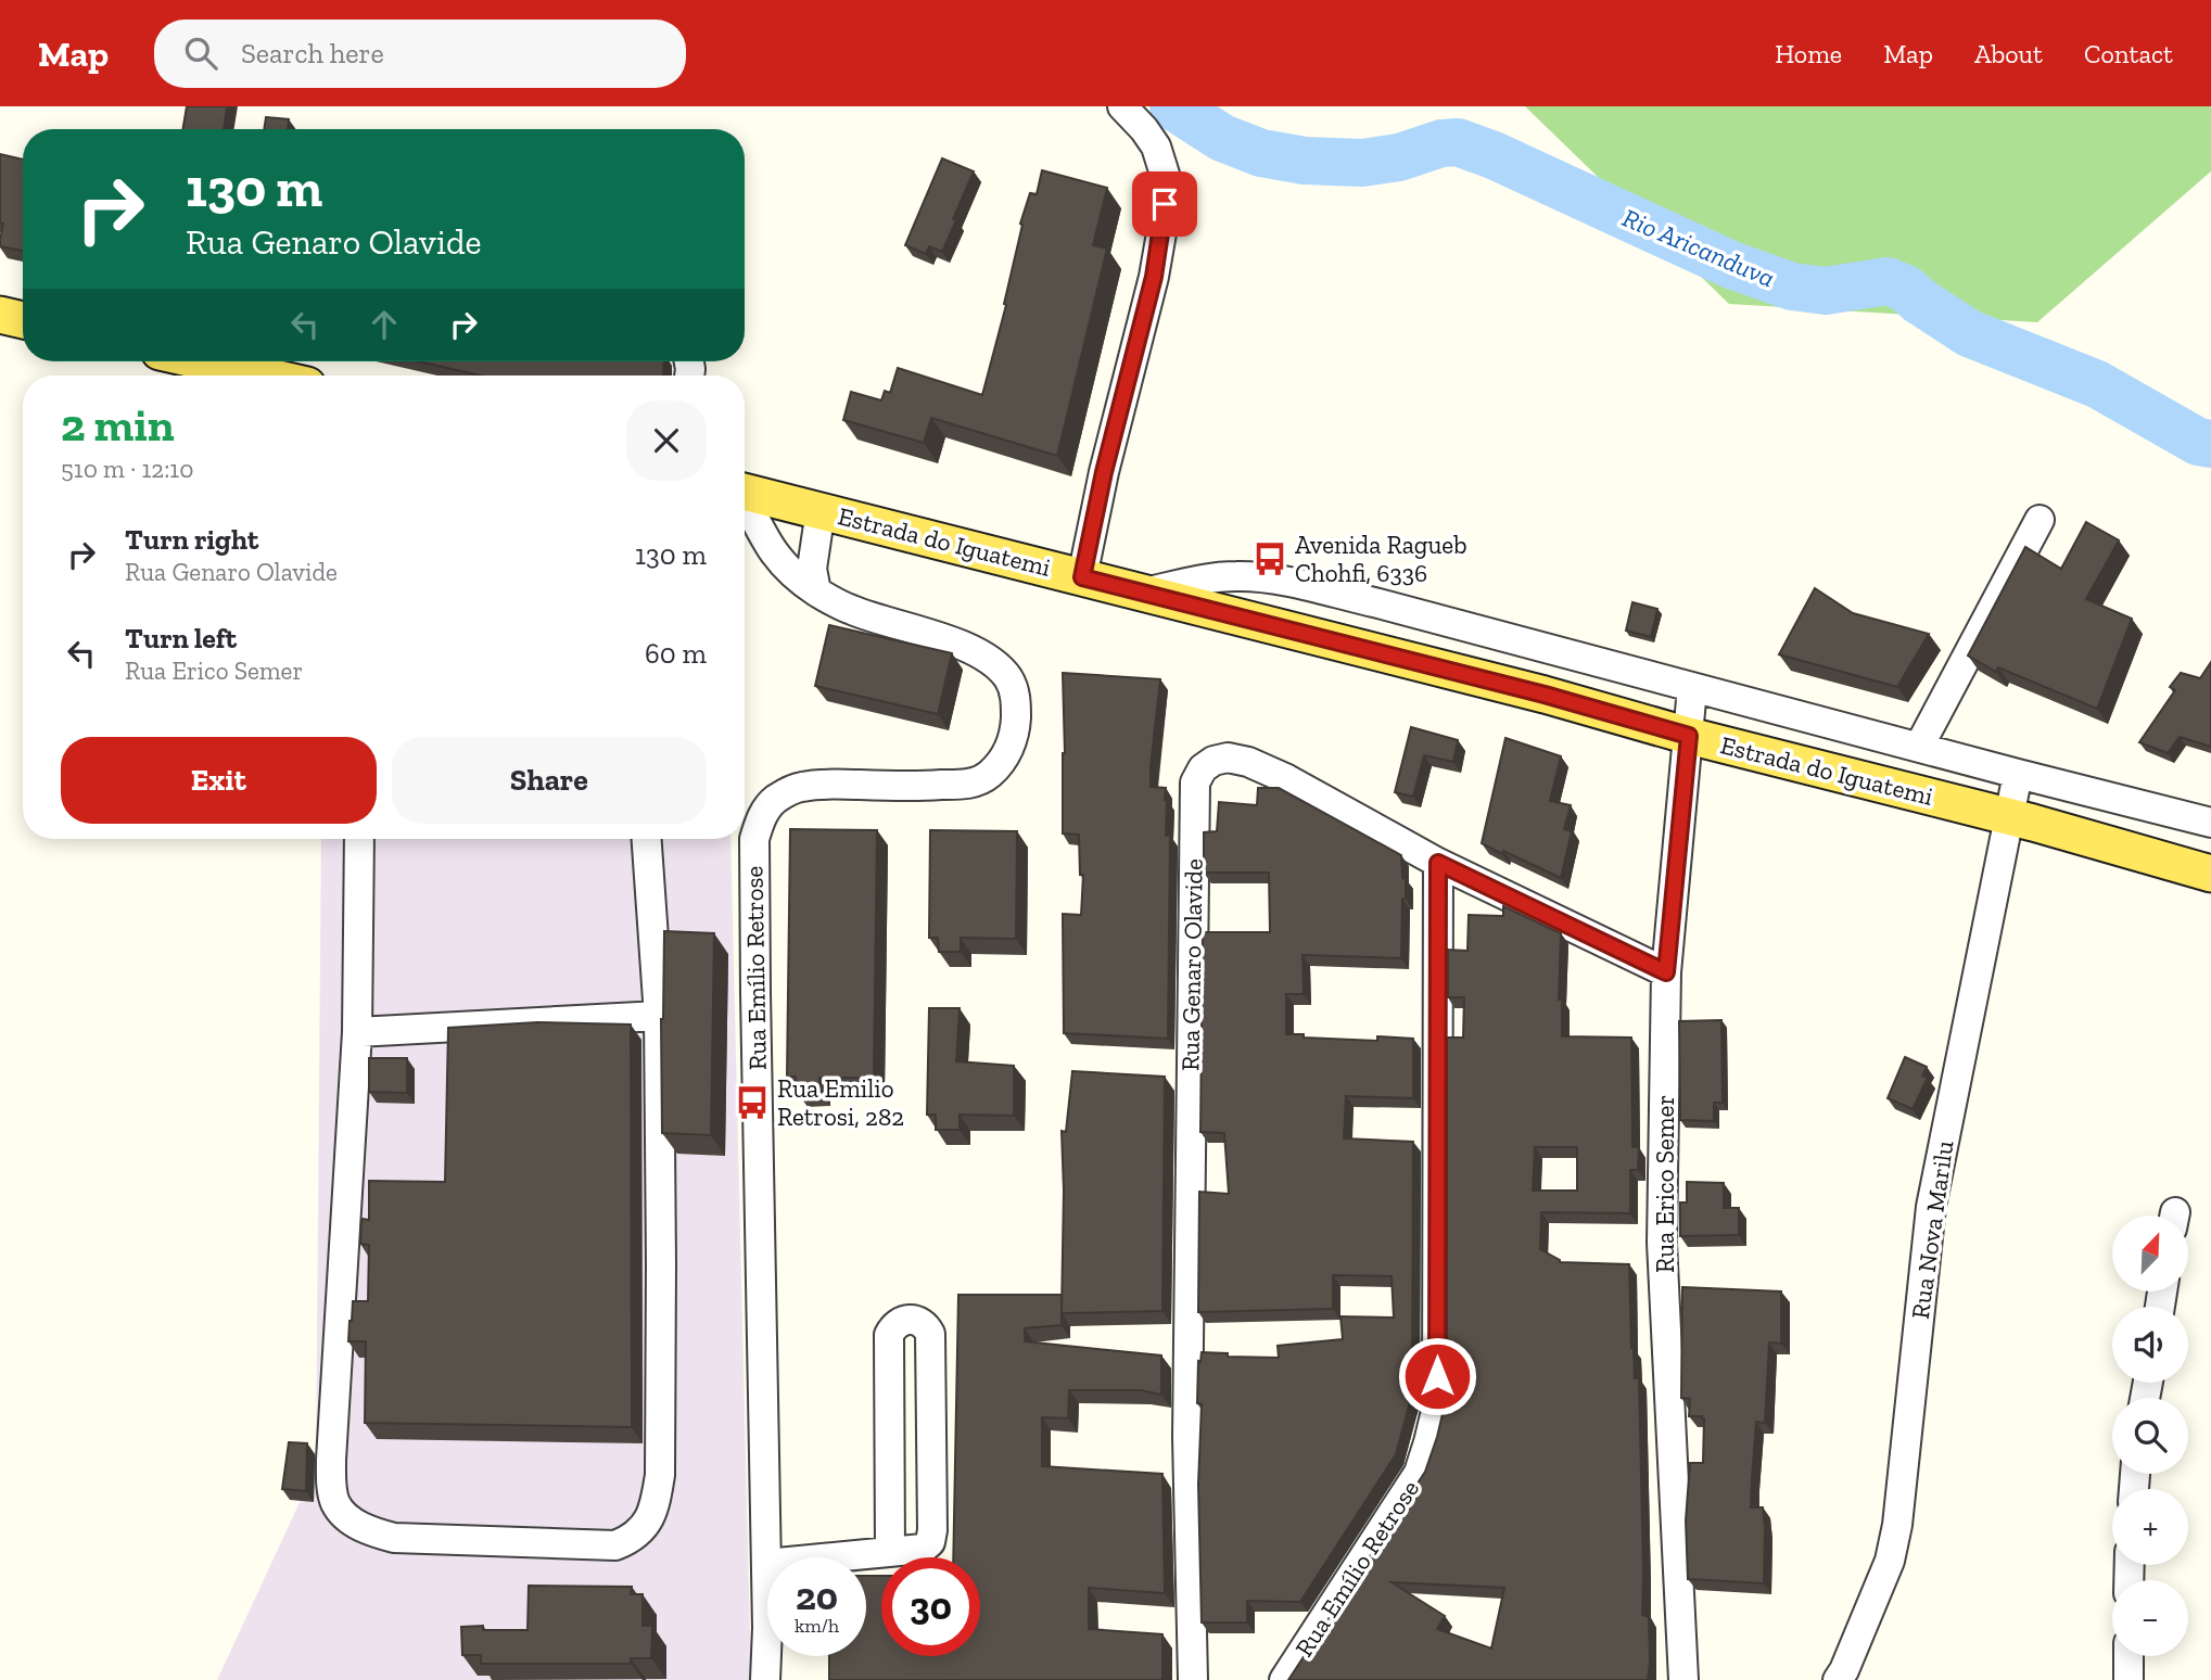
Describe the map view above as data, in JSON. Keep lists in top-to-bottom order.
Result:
{
  "streets": {
    "main road": ["Estrada do Iguatemi"],
    "street": [
      "Rua Genaro Olavide",
      "Rua Emílio Retrose",
      "Rua Erico Semer",
      "Rua Nova Marilu"
    ]
  },
  "crossings": [
    ["Estrada do Iguatemi", "Rua Erico Semer"],
    ["Estrada do Iguatemi", "Rua Nova Marilu"],
    ["Rua Genaro Olavide", "Rua Emílio Retrose"],
    ["Rua Genaro Olavide", "Rua Erico Semer"]
  ],
  "water": ["Rio Aricanduva"],
  "places": {
    "bus stop": ["Avenida Ragueb Chohfi, 6336", "Rua Emilio Retrosi, 282"]
  },
  "north": "top right",
  "page": {
    "header": "Map",
    "search": "Search here",
    "nav": [
      "Home",
      "Map",
      "About",
      "Contact"
    ],
    "turn": ["130 m", "Rua Genaro Olavide"],
    "heading": ["2 min", "510 m · 12:10"],
    "list": [
      {
        "name": "Turn right",
        "note": "Rua Genaro Olavide",
        "value": "130 m"
      },
      {
        "name": "Turn left",
        "note": "Rua Erico Semer",
        "value": "60 m"
      }
    ],
    "buttons": ["Exit", "Share"],
    "map_buttons": ["+", "−"],
    "speed": "20 km/h",
    "limit": "30"
  }
}
